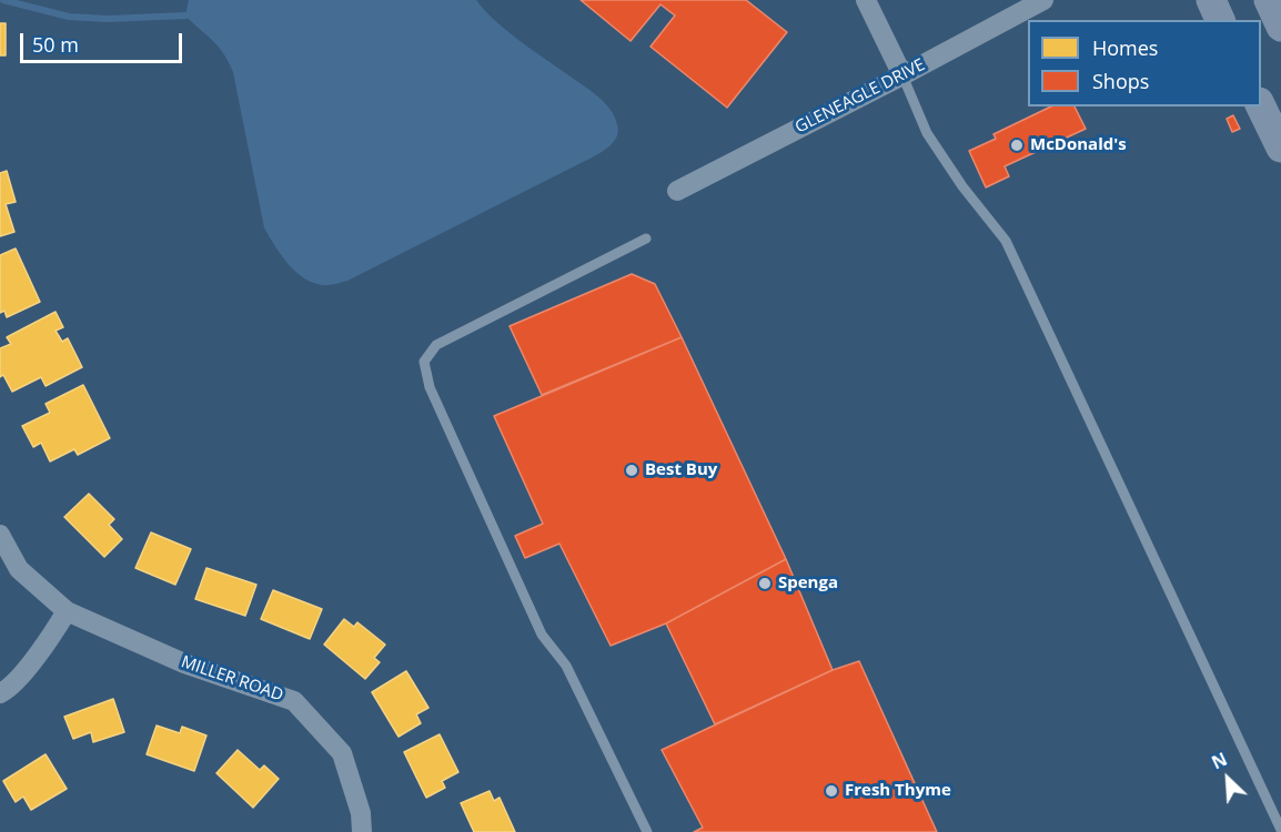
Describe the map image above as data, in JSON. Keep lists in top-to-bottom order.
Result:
{
  "streets": {
    "street": ["GLENEAGLE DRIVE", "MILLER ROAD"]
  },
  "places": [
    "McDonald's",
    "Best Buy",
    "Spenga",
    "Fresh Thyme"
  ],
  "legend": ["Homes", "Shops"],
  "scale_bar": "50 m",
  "north": "top left"
}
